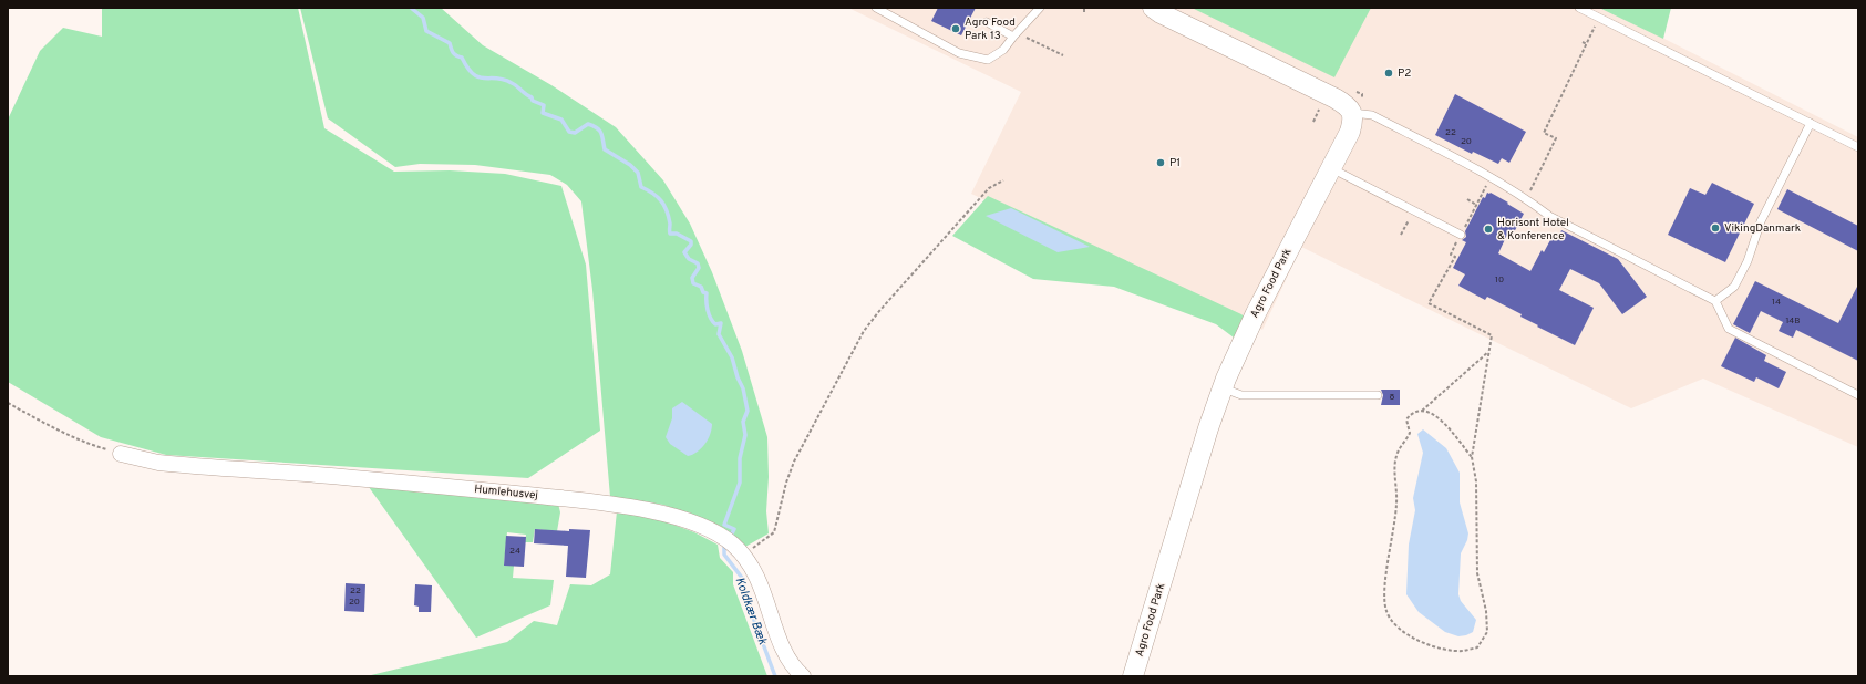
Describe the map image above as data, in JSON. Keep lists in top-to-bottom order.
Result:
{
  "streets": {
    "street": ["Agro Food Park", "Humlehusvej"]
  },
  "water": ["Koldkær Bæk"],
  "places": [
    "Agro Food Park 13",
    "P2",
    "P1",
    "VikingDanmark",
    "Horisont Hotel & Konference"
  ],
  "house_numbers": [
    "22",
    "20",
    "10",
    "14",
    "14B",
    "8",
    "24",
    "22",
    "20"
  ]
}
